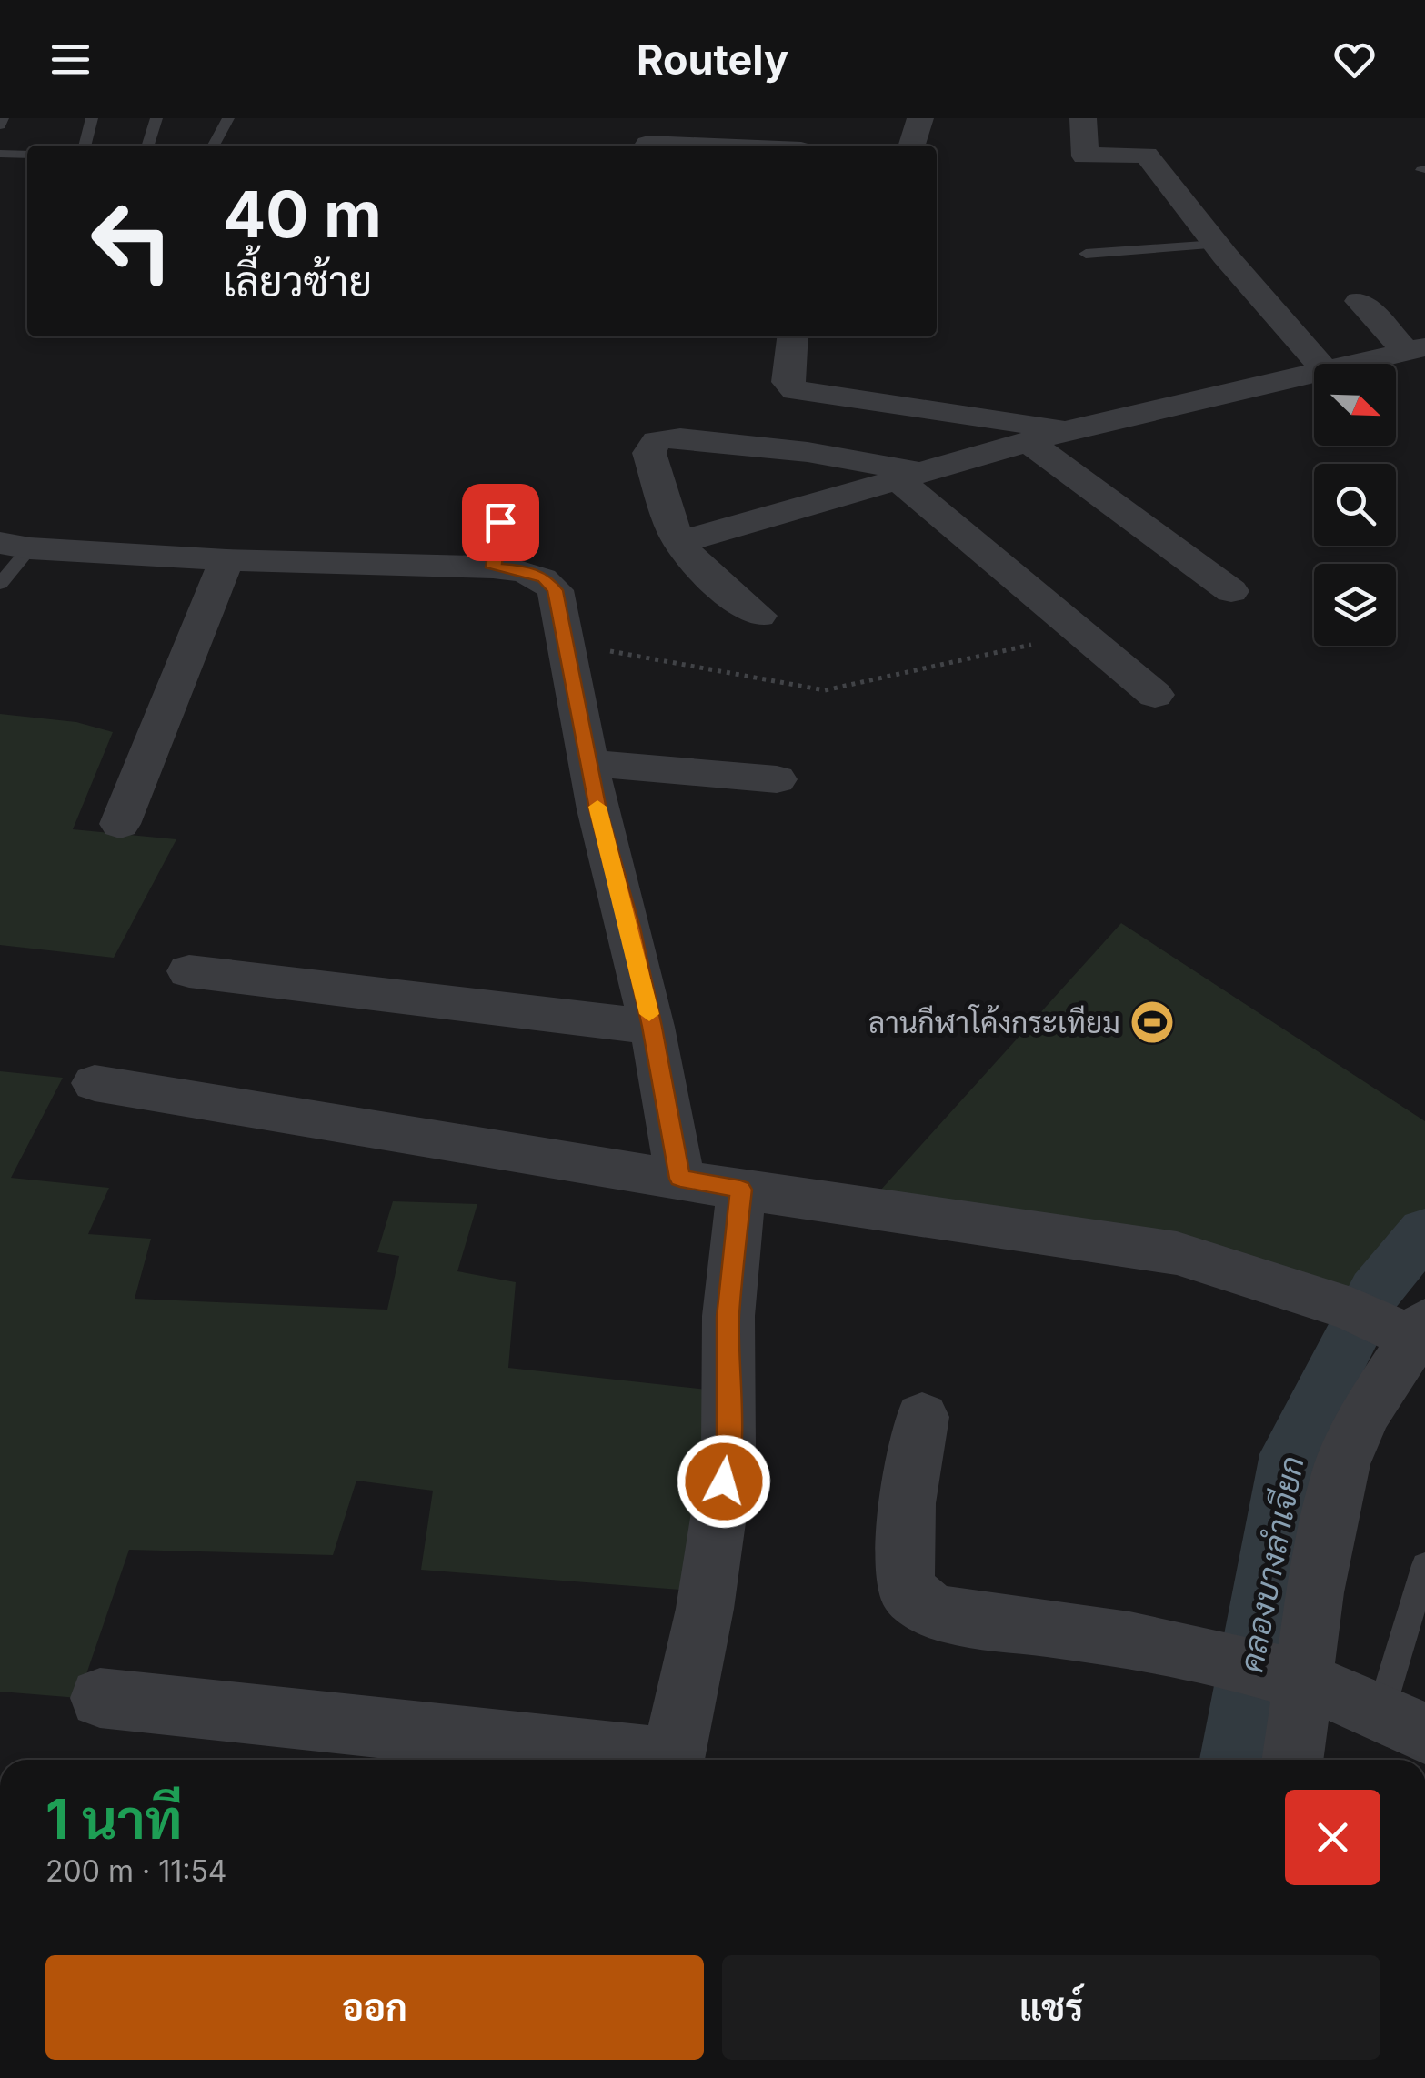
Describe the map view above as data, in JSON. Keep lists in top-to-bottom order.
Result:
{
  "water": ["คลองบางลำเจียก"],
  "places": {
    "sports": ["ลานกีฬาโค้งกระเทียม"]
  },
  "north": "bottom right",
  "page": {
    "header": "Routely",
    "turn": ["40 m", "เลี้ยวซ้าย"],
    "heading": ["1 นาที", "200 m · 11:54"],
    "buttons": ["ออก", "แชร์"]
  }
}
